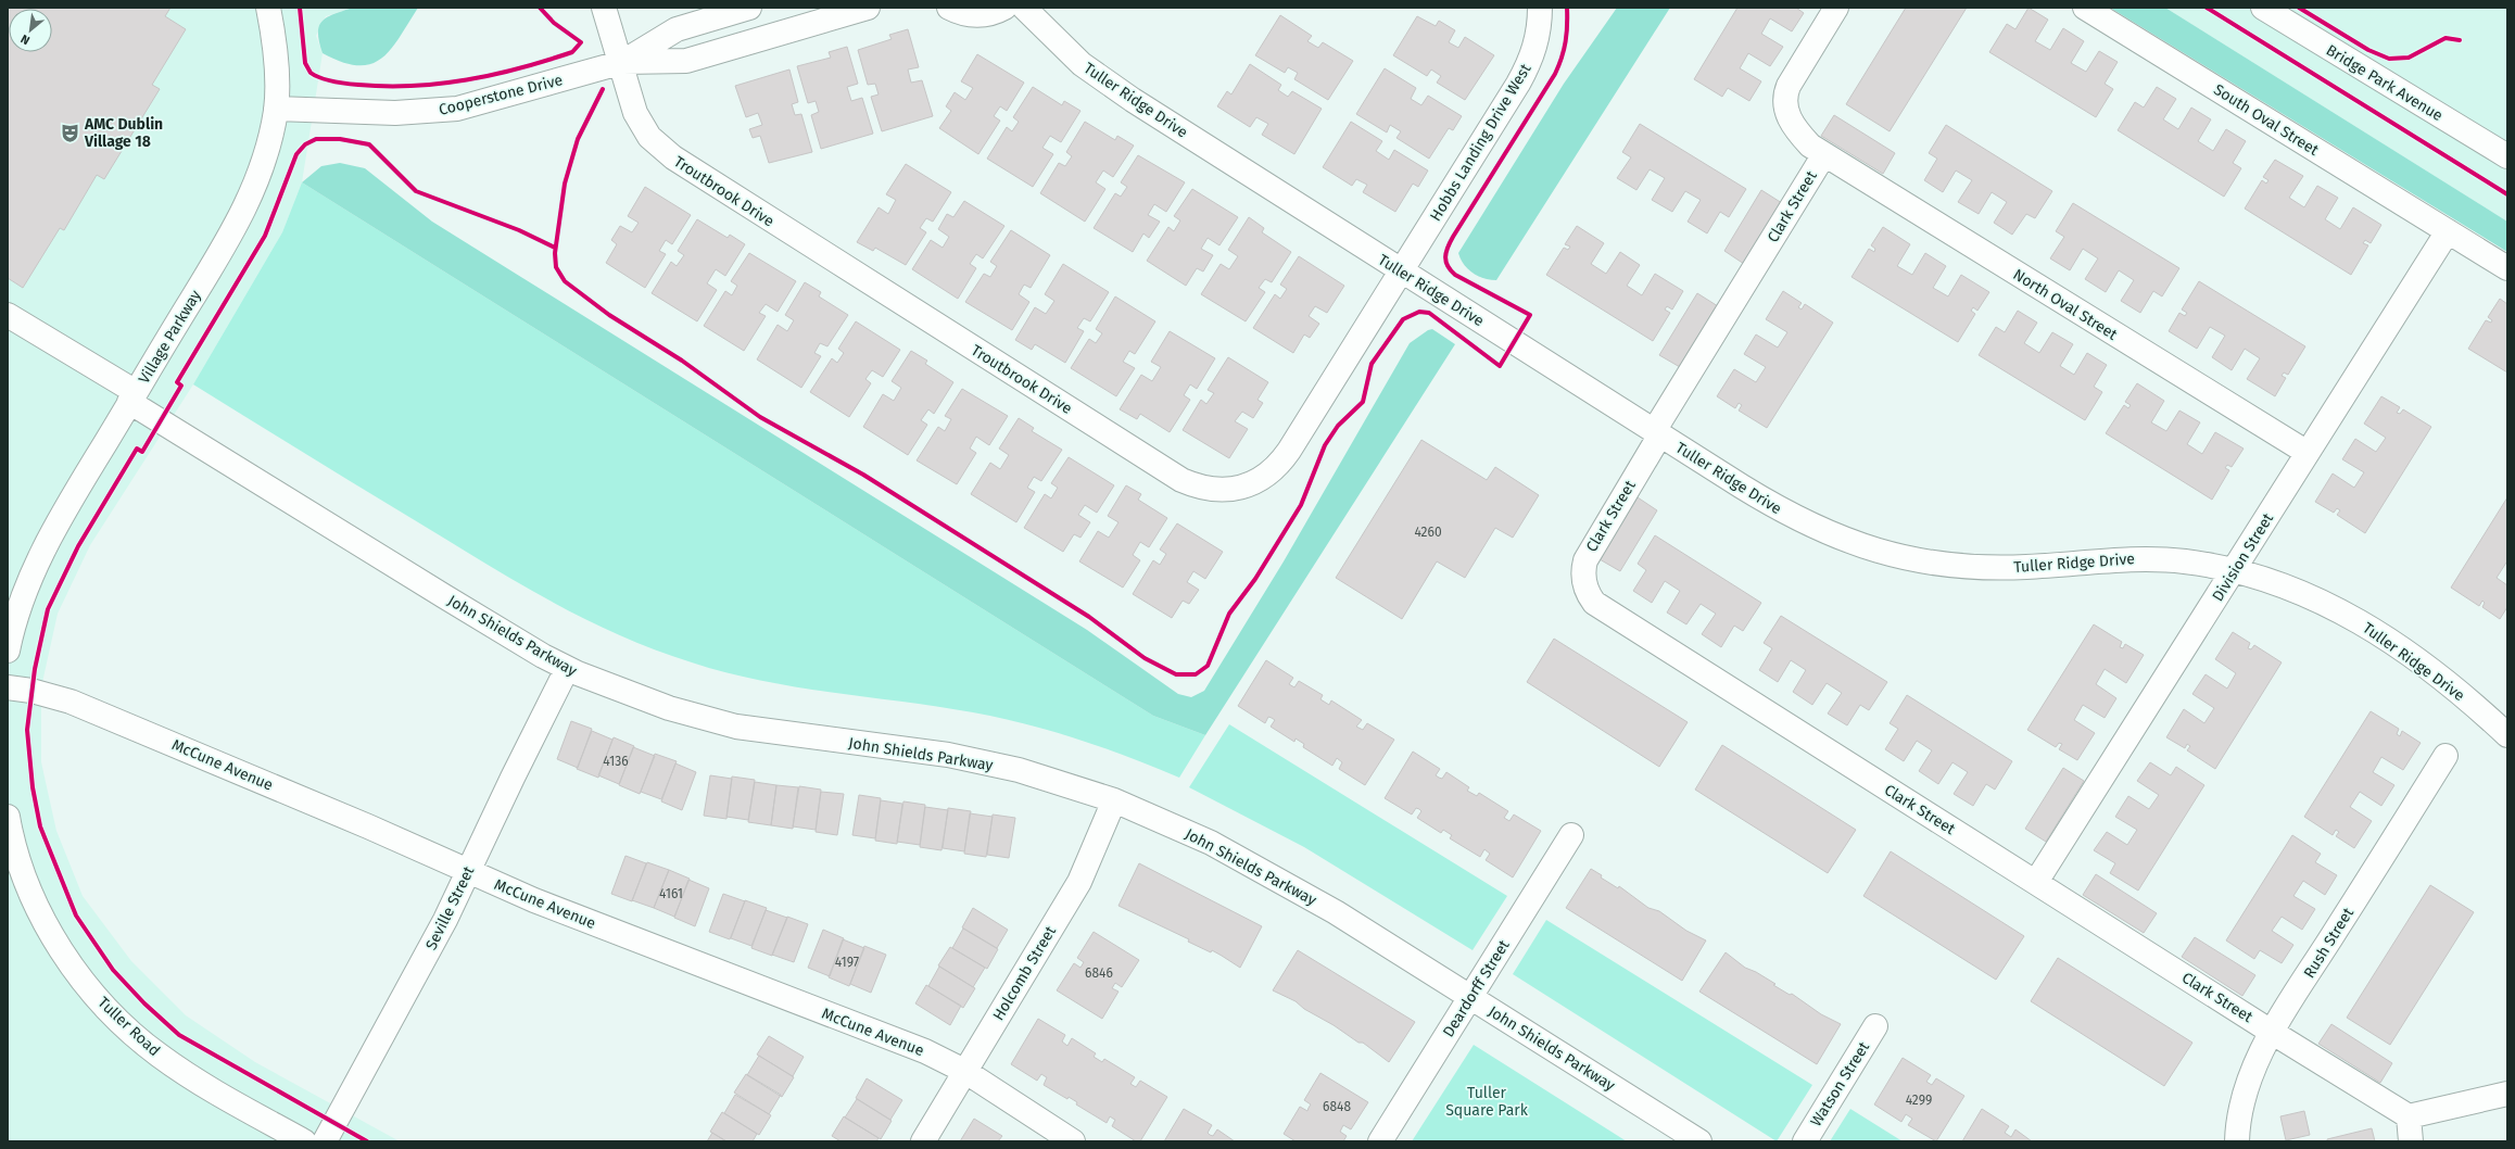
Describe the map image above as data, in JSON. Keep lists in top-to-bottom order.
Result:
{
  "streets": {
    "street": [
      "Bridge Park Avenue",
      "Cooperstone Drive",
      "Tuller Ridge Drive",
      "South Oval Street",
      "Hobbs Landing Drive West",
      "Troutbrook Drive",
      "Clark Street",
      "North Oval Street",
      "Village Parkway",
      "Division Street",
      "John Shields Parkway",
      "McCune Avenue",
      "Seville Street",
      "Rush Street",
      "Holcomb Street",
      "Deardorff Street",
      "Tuller Road",
      "Watson Street"
    ]
  },
  "crossings": [
    ["Cooperstone Drive", "Troutbrook Drive"],
    ["Cooperstone Drive", "Village Parkway"],
    ["Tuller Ridge Drive", "Hobbs Landing Drive West"],
    ["Tuller Ridge Drive", "Troutbrook Drive"],
    ["Tuller Ridge Drive", "Clark Street"],
    ["Tuller Ridge Drive", "Division Street"],
    ["South Oval Street", "Division Street"],
    ["Hobbs Landing Drive West", "Troutbrook Drive"],
    ["Clark Street", "North Oval Street"],
    ["Clark Street", "Division Street"],
    ["Clark Street", "Rush Street"],
    ["North Oval Street", "Division Street"],
    ["Village Parkway", "John Shields Parkway"],
    ["John Shields Parkway", "Seville Street"],
    ["John Shields Parkway", "Holcomb Street"],
    ["John Shields Parkway", "Deardorff Street"],
    ["McCune Avenue", "Seville Street"],
    ["McCune Avenue", "Holcomb Street"]
  ],
  "parks": ["Tuller Square Park"],
  "places": {
    "theatre": ["AMC Dublin Village 18"]
  },
  "house_numbers": [
    "4260",
    "4136",
    "4161",
    "4197",
    "6846",
    "4299",
    "6848"
  ],
  "north": "bottom left"
}
